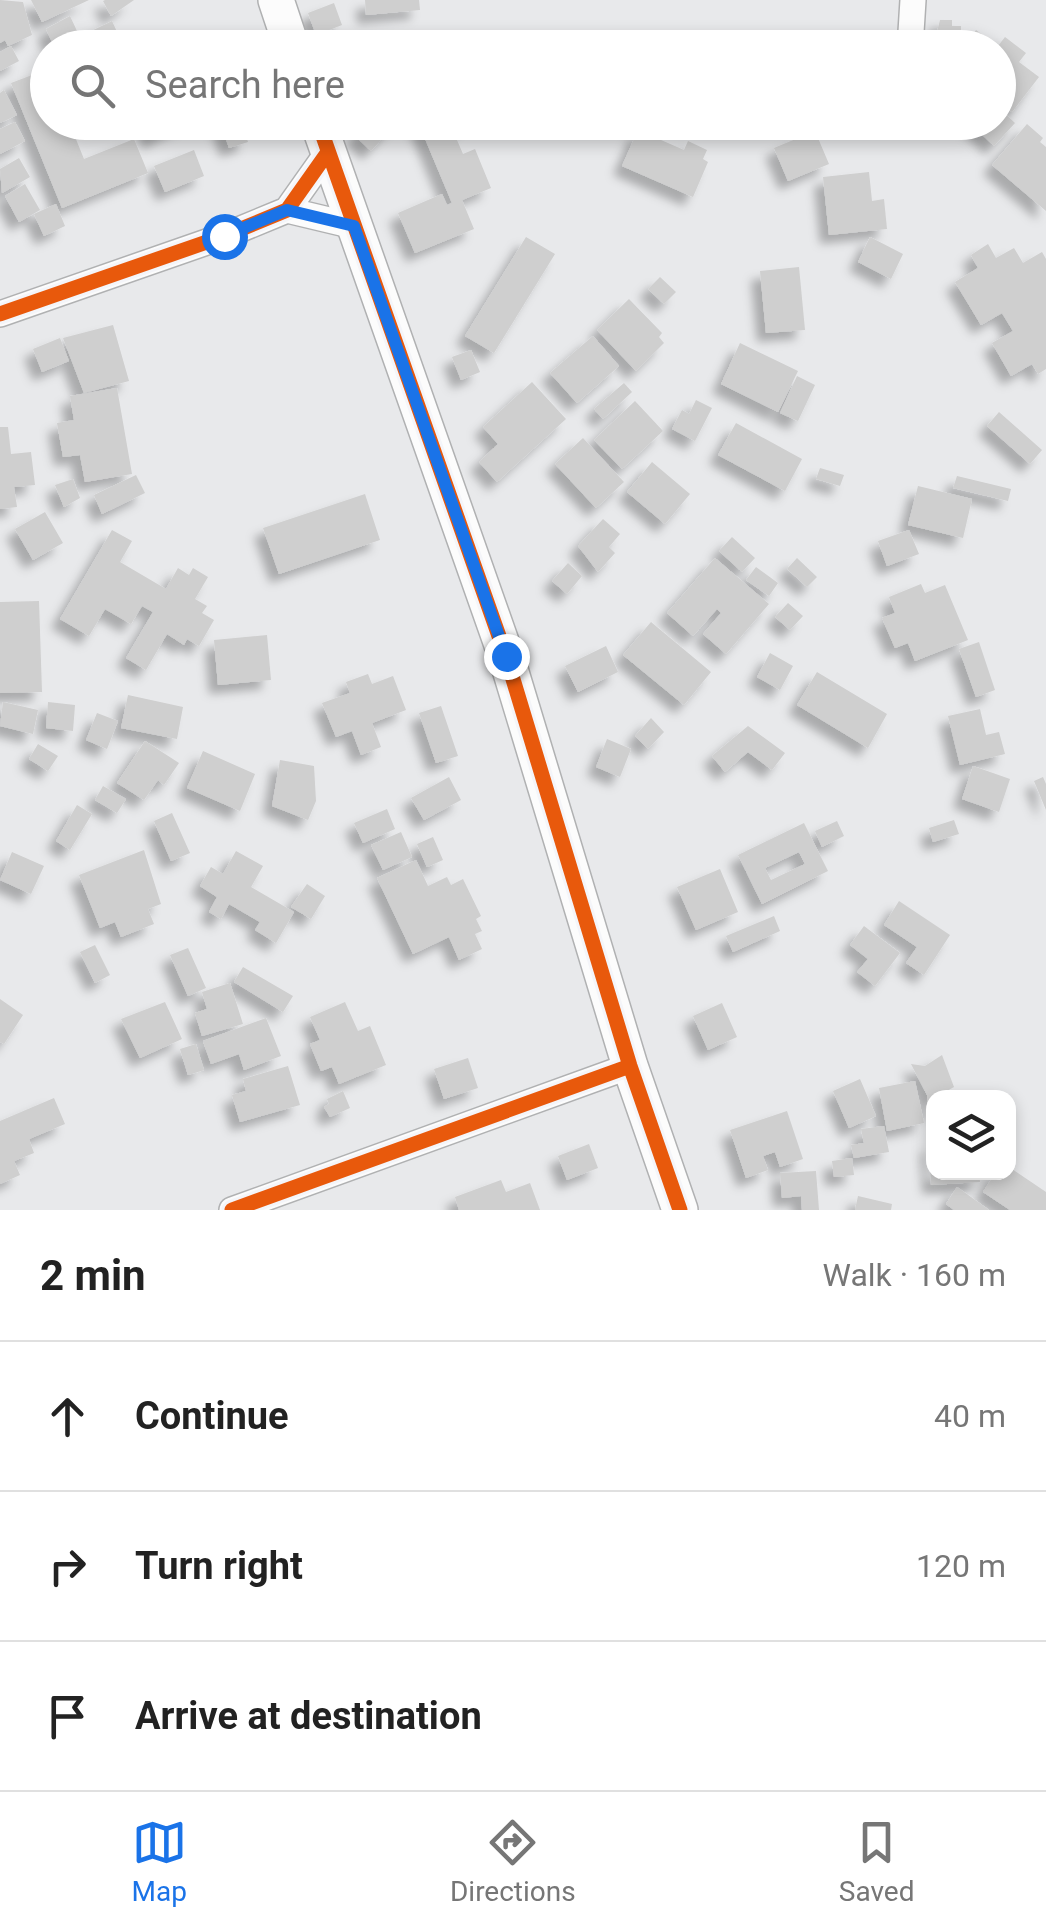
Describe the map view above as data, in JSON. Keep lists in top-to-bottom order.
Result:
{
  "page": {
    "search": "Search here",
    "heading": ["2 min", "Walk · 160 m"],
    "list": [
      ["Continue", "40 m"],
      ["Turn right", "120 m"],
      "Arrive at destination"
    ],
    "nav": ["Map", "Directions", "Saved"]
  }
}
